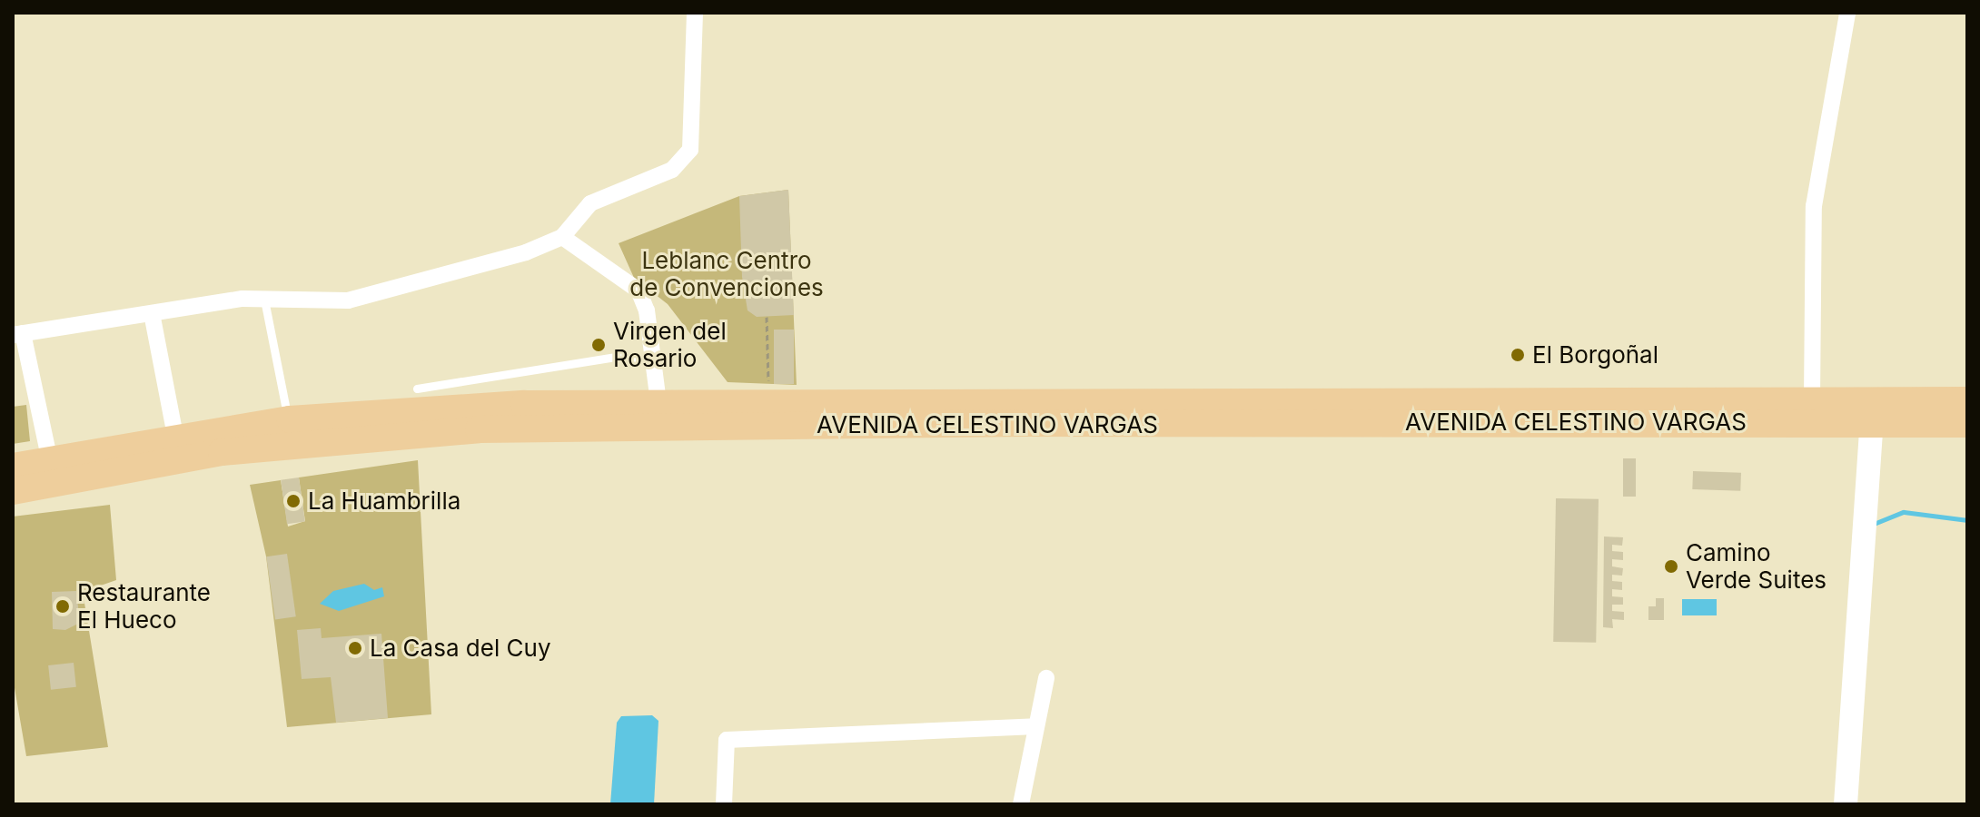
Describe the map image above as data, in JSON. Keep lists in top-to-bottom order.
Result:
{
  "streets": {
    "highway": ["AVENIDA CELESTINO VARGAS"]
  },
  "parks": ["Leblanc Centro de Convenciones"],
  "places": [
    "Virgen del Rosario",
    "El Borgoñal",
    "La Huambrilla",
    "Camino Verde Suites",
    "Restaurante El Hueco",
    "La Casa del Cuy"
  ]
}
